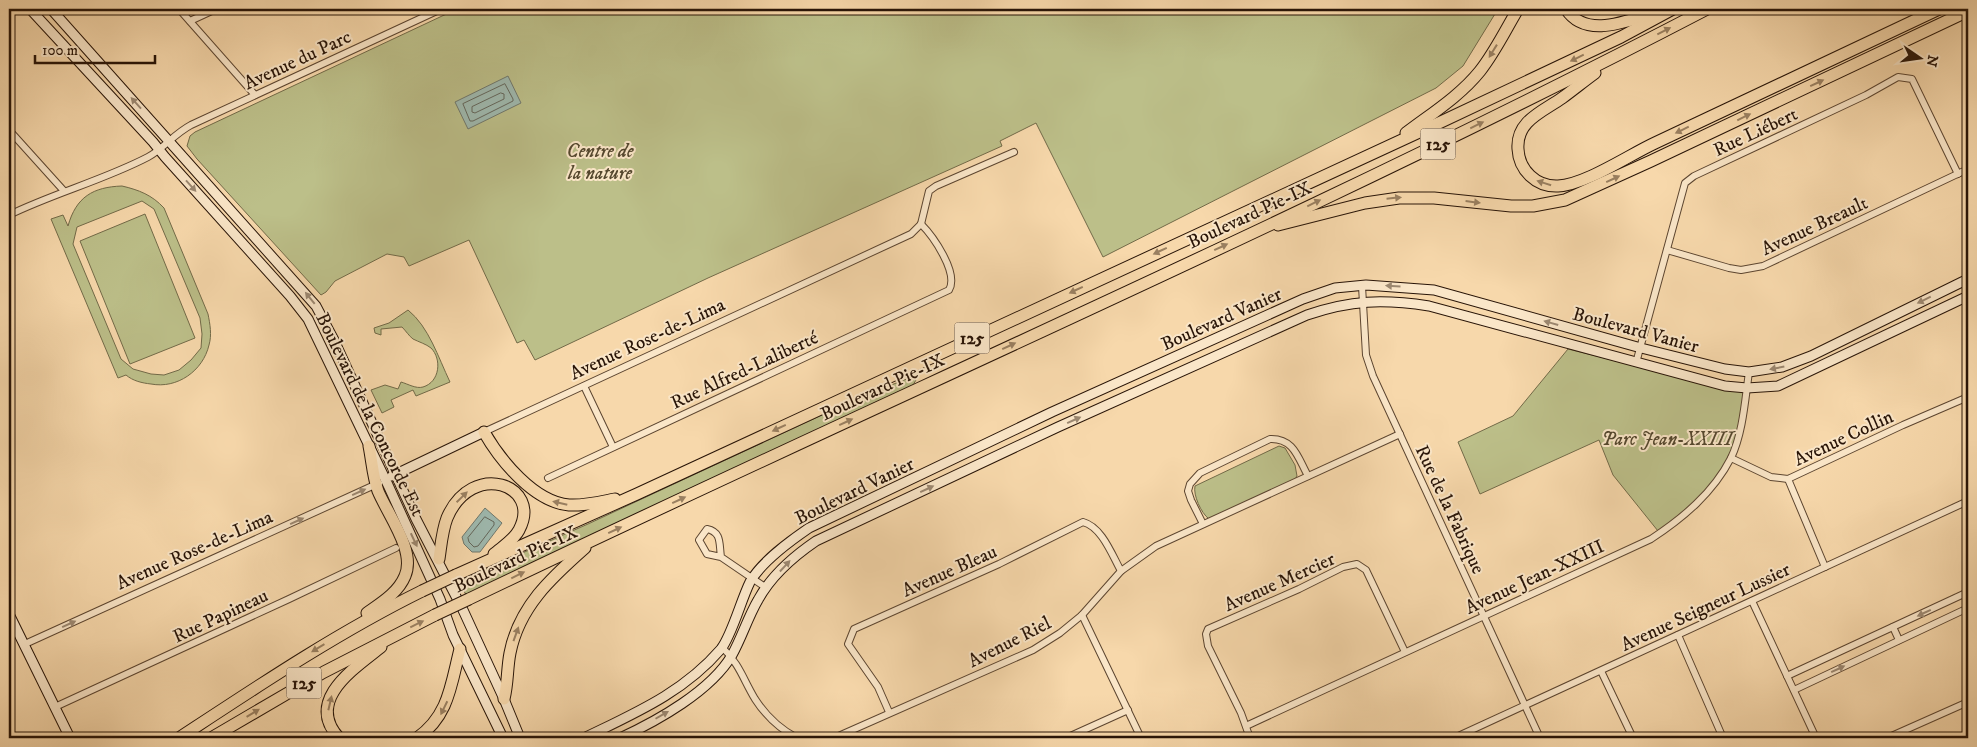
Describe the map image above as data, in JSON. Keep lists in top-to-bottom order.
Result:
{
  "streets": {
    "highway": ["125", "Boulevard Pie-IX"],
    "street": [
      "Avenue du Parc",
      "Rue Liébert",
      "Avenue Breault",
      "Boulevard Vanier",
      "Avenue Rose-de-Lima",
      "Rue Alfred-Laliberté",
      "Boulevard de la Concorde Est",
      "Avenue Collin",
      "Rue de la Fabrique",
      "Avenue Bleau",
      "Avenue Jean-XXIII",
      "Avenue Mercier",
      "Avenue Seigneur Lussier",
      "Rue Papineau",
      "Avenue Riel"
    ]
  },
  "crossings": [
    ["Avenue du Parc", "Boulevard de la Concorde Est"],
    ["Rue Liébert", "Avenue Breault"],
    ["Rue Liébert", "Boulevard Vanier"],
    ["Boulevard Vanier", "Rue de la Fabrique"],
    ["Boulevard Vanier", "Avenue Jean-XXIII"],
    ["Avenue Rose-de-Lima", "Rue Alfred-Laliberté"],
    ["Avenue Rose-de-Lima", "Boulevard de la Concorde Est"],
    ["Avenue Collin", "Avenue Jean-XXIII"],
    ["Rue de la Fabrique", "Avenue Jean-XXIII"],
    ["Rue de la Fabrique", "Avenue Seigneur Lussier"],
    ["Rue de la Fabrique", "Avenue Riel"],
    ["Avenue Bleau", "Avenue Riel"],
    ["Avenue Jean-XXIII", "Avenue Mercier"]
  ],
  "one_way": ["Avenue Rose-de-Lima"],
  "parks": ["Centre de la nature", "Parc Jean-XXIII"],
  "scale_bar": "100 m",
  "north": "right"
}
